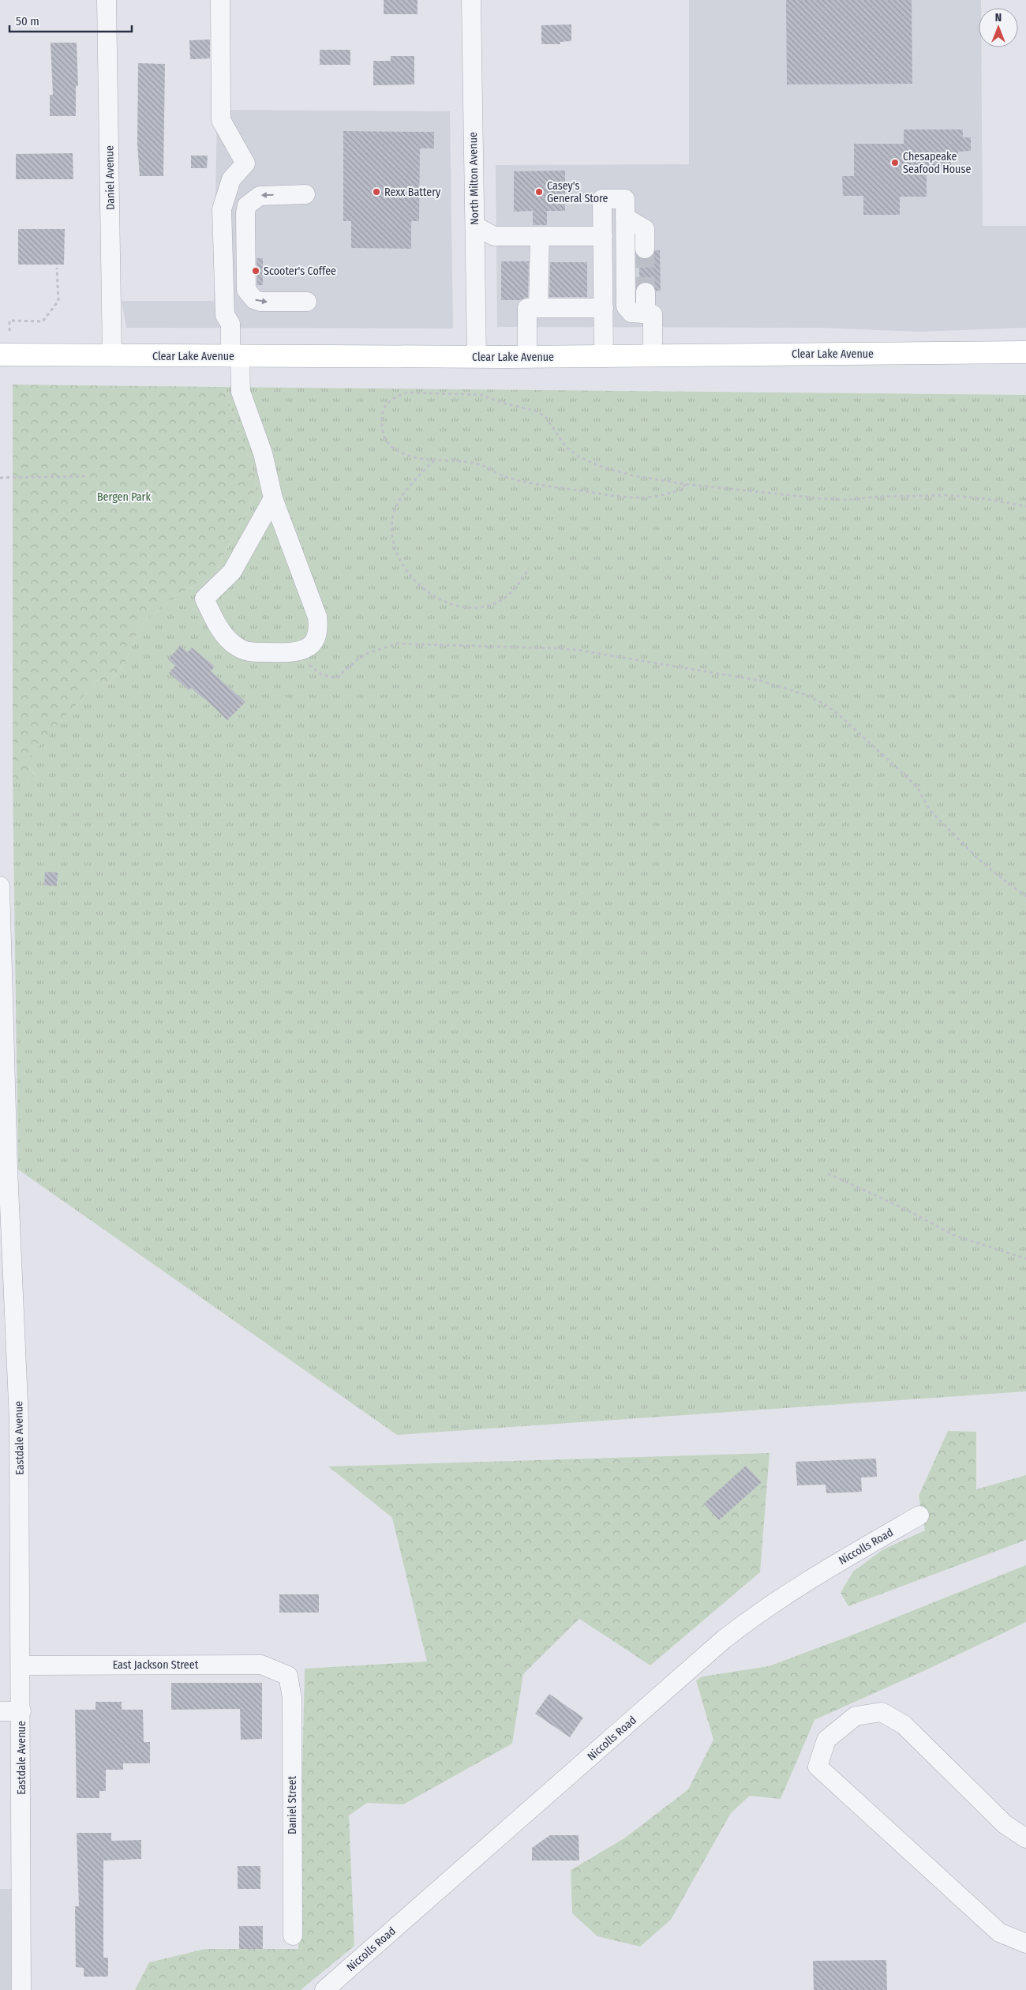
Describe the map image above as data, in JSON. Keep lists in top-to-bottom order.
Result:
{
  "streets": {
    "main road": ["Clear Lake Avenue"],
    "street": [
      "Daniel Avenue",
      "North Milton Avenue",
      "Eastdale Avenue",
      "Niccolls Road",
      "East Jackson Street",
      "Daniel Street"
    ]
  },
  "crossings": [
    ["Daniel Avenue", "Clear Lake Avenue"],
    ["North Milton Avenue", "Clear Lake Avenue"],
    ["Eastdale Avenue", "East Jackson Street"],
    ["East Jackson Street", "Daniel Street"]
  ],
  "parks": ["Bergen Park"],
  "places": [
    "Chesapeake Seafood House",
    "Rexx Battery",
    "Casey's General Store",
    "Scooter's Coffee"
  ],
  "scale_bar": "50 m",
  "north": "top"
}
